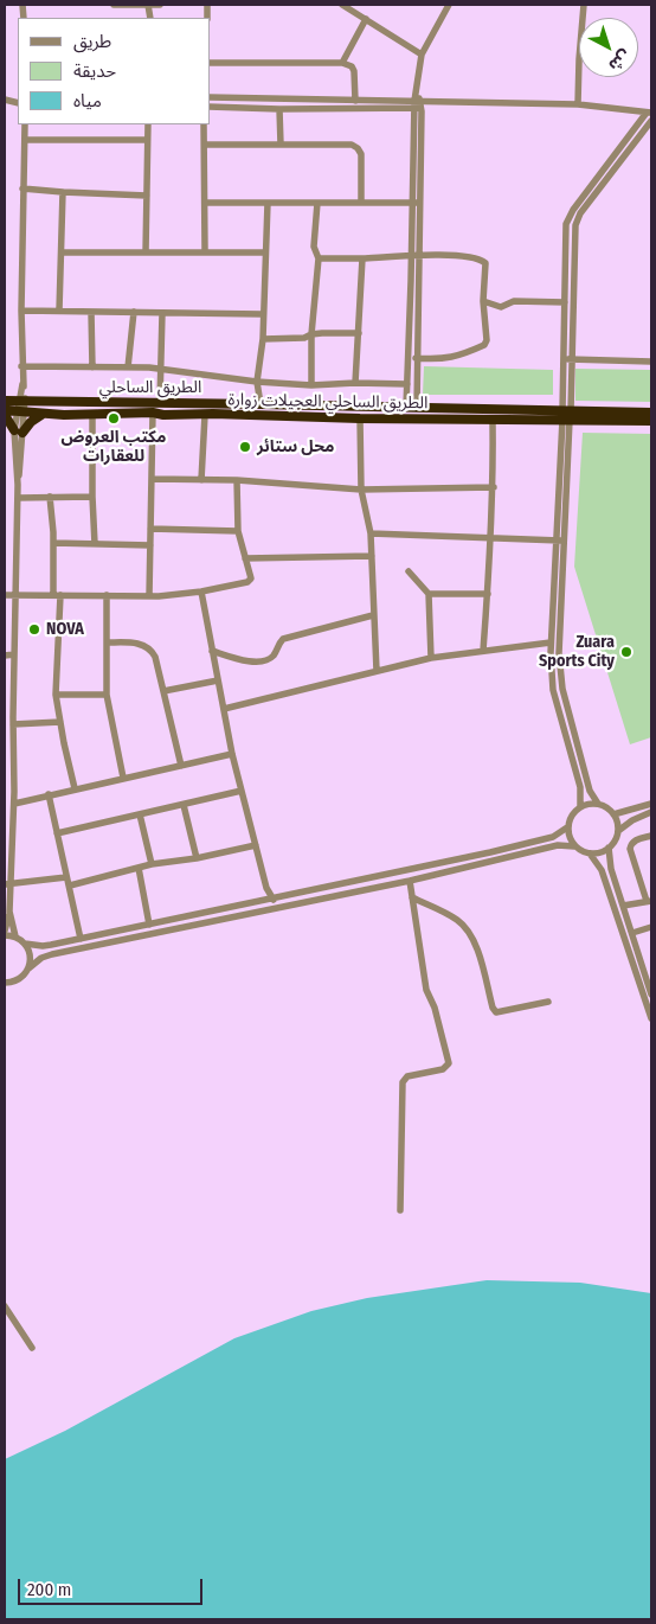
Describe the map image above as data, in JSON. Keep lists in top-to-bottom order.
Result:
{
  "streets": {
    "highway": ["الطريق الساحلي", "الطريق الساحلي العجيلات زوارة"]
  },
  "crossings": [
    ["الطريق الساحلي", "الطريق الساحلي العجيلات زوارة"]
  ],
  "places": [
    "مكتب العروض للعقارات",
    "محل ستائر",
    "NOVA",
    "Zuara Sports City"
  ],
  "legend": ["طريق", "حديقة", "مياه"],
  "scale_bar": "200 m",
  "north": "bottom right"
}
